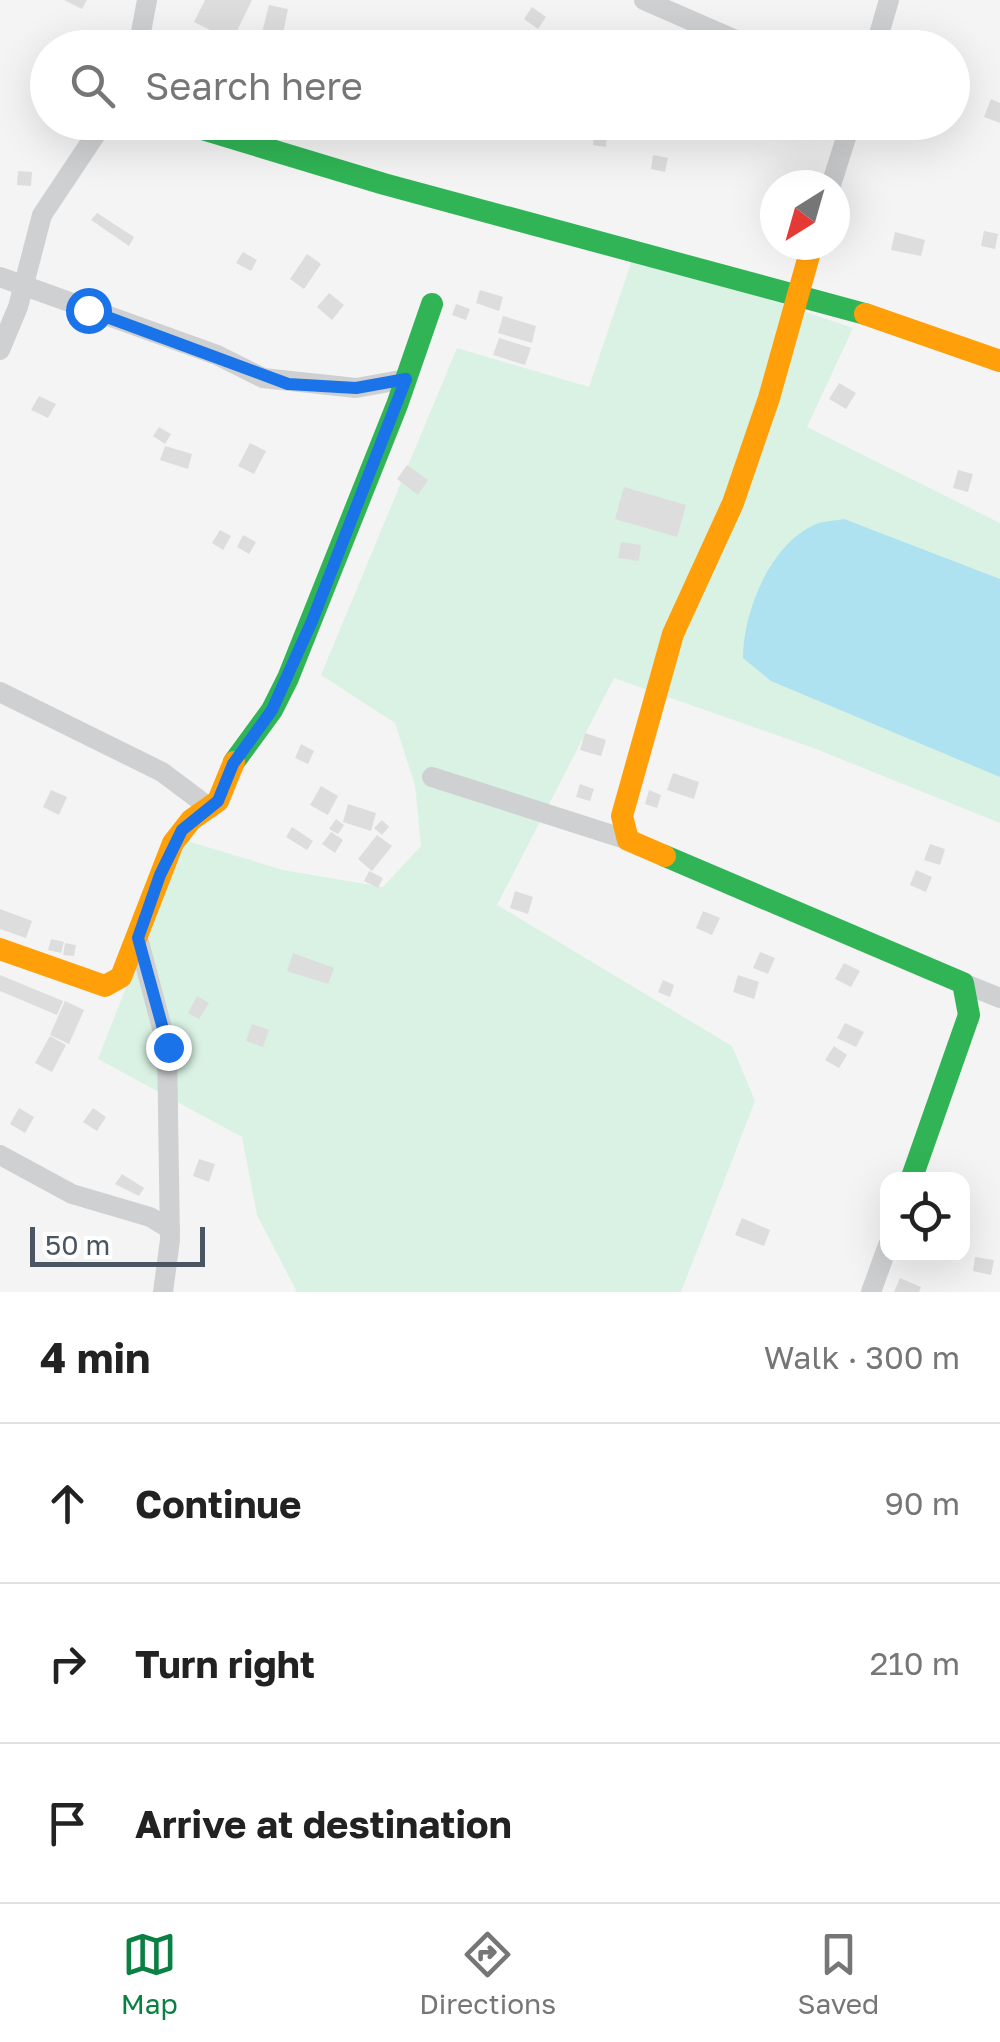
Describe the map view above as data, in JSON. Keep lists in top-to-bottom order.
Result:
{
  "scale_bar": "50 m",
  "north": "bottom left",
  "page": {
    "search": "Search here",
    "scale": "50 m",
    "heading": ["4 min", "Walk · 300 m"],
    "list": [
      ["Continue", "90 m"],
      ["Turn right", "210 m"],
      "Arrive at destination"
    ],
    "nav": ["Map", "Directions", "Saved"]
  }
}
